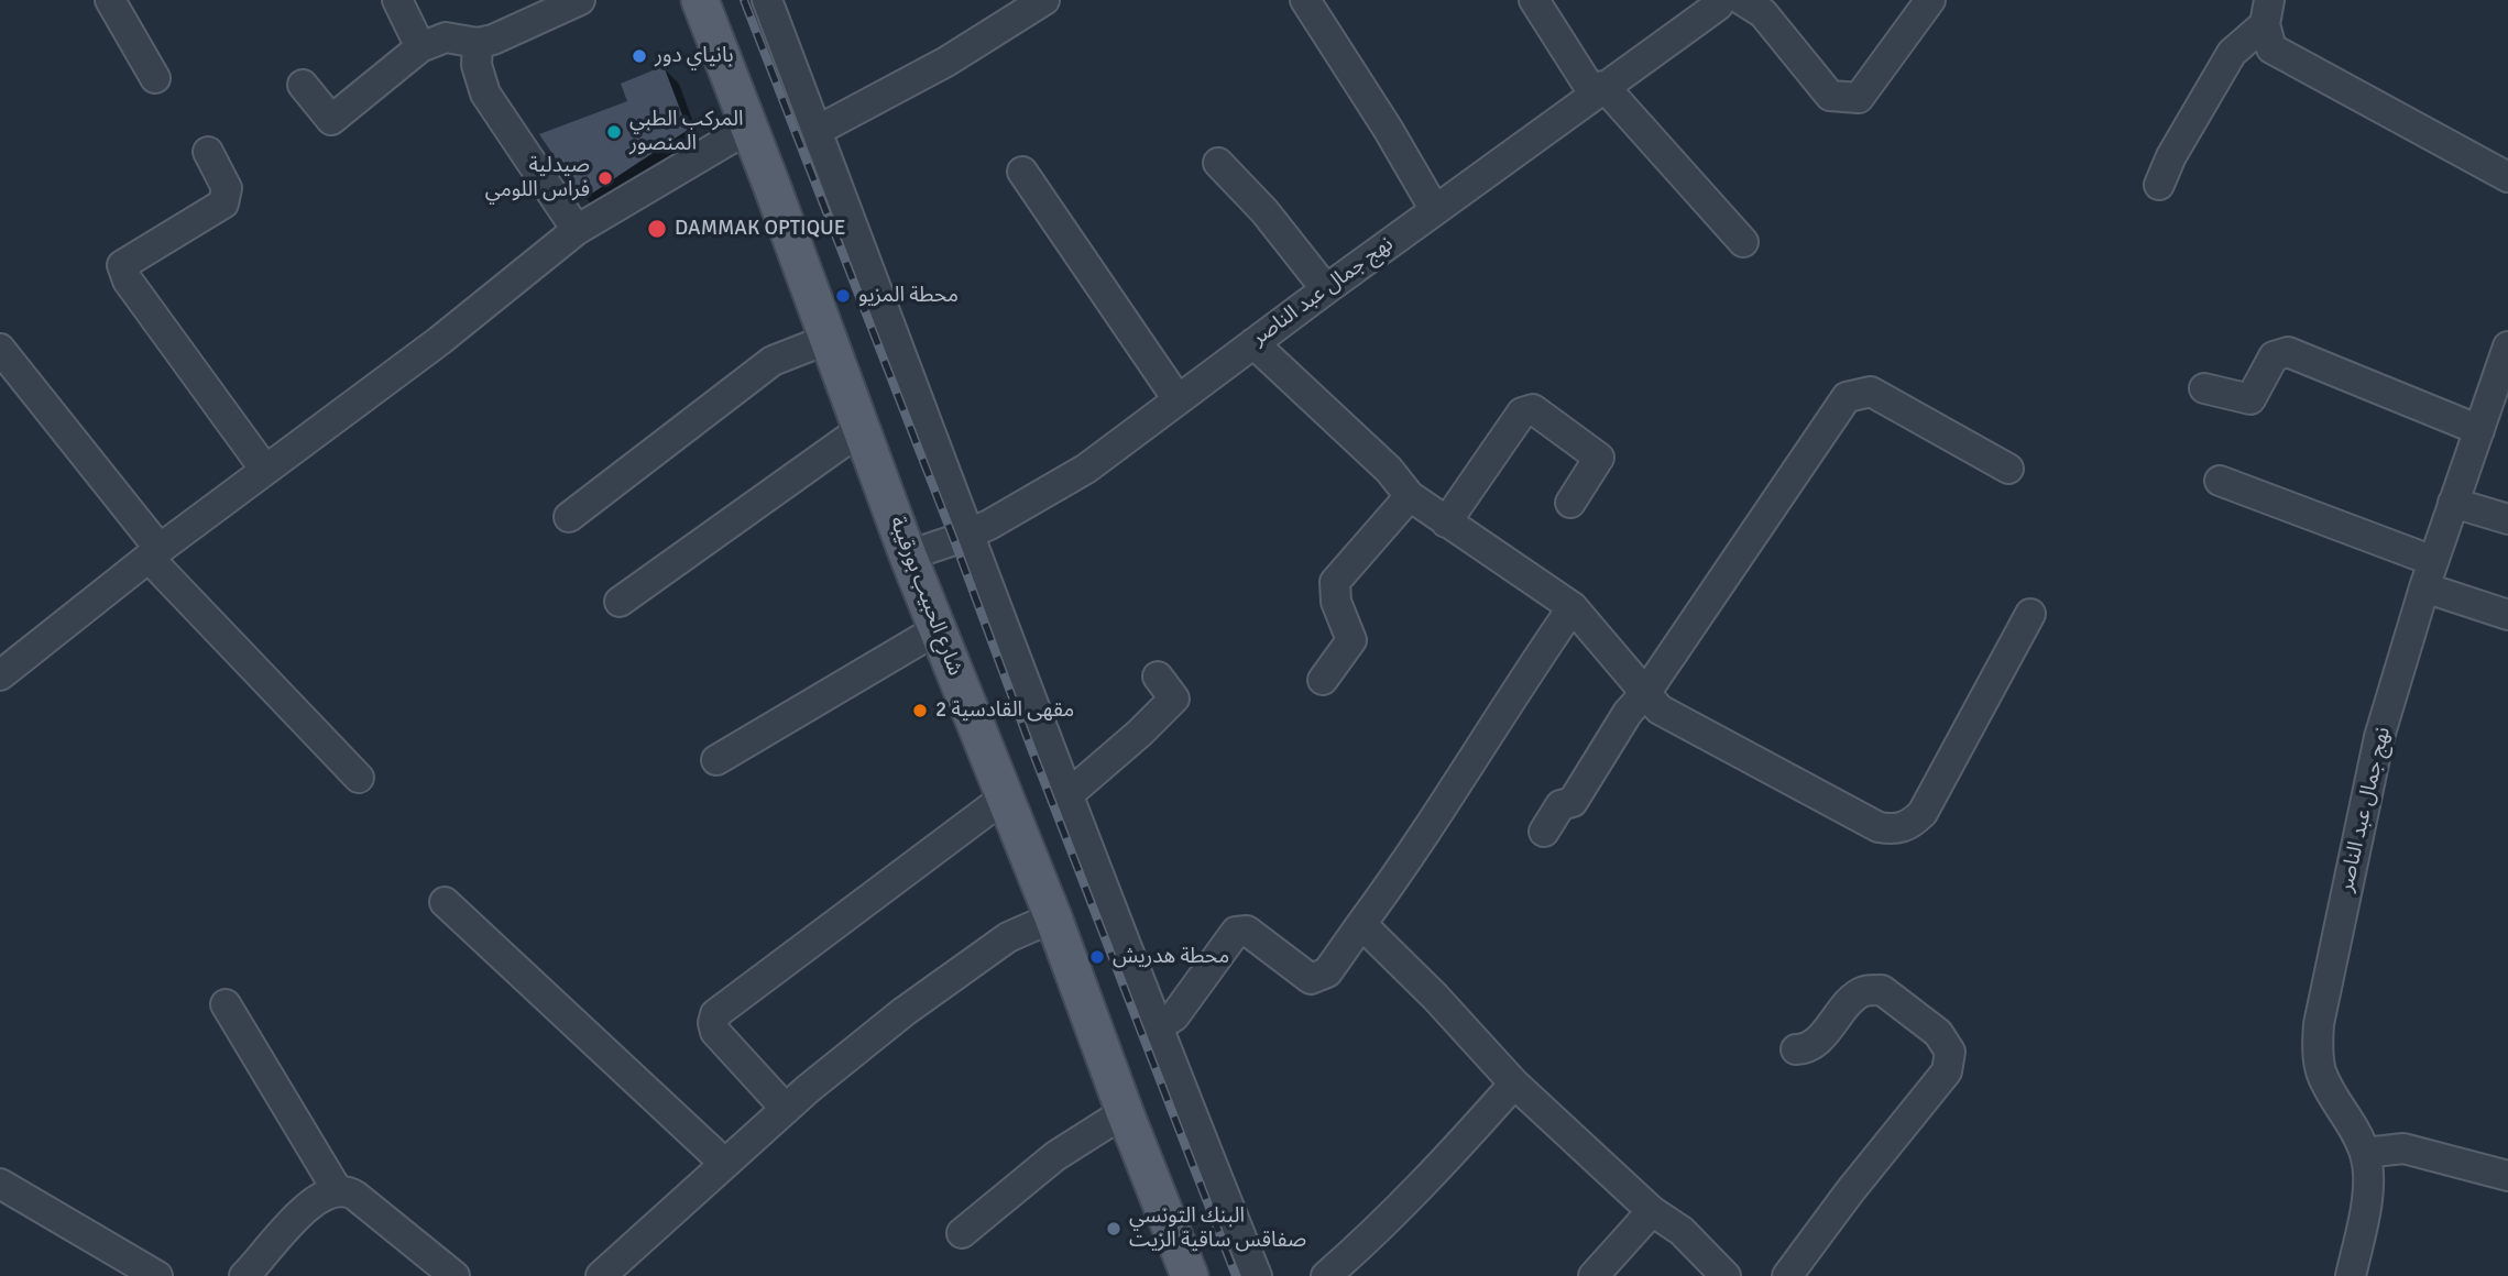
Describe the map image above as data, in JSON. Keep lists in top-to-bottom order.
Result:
{
  "streets": {
    "main road": ["شارع الحبيب بورقيبة"],
    "street": ["نهج جمال عبد الناصر"]
  },
  "crossings": [
    ["نهج جمال عبد الناصر", "شارع الحبيب بورقيبة"]
  ],
  "places": [
    "بانياي دور",
    "المركب الطبي المنصور",
    "صيدلية فراس اللومي",
    "DAMMAK OPTIQUE",
    "محطة المزيو",
    "مقهى القادسية 2",
    "محطة هدريش",
    "البنك التونسي صفاقس ساقية الزيت"
  ]
}
